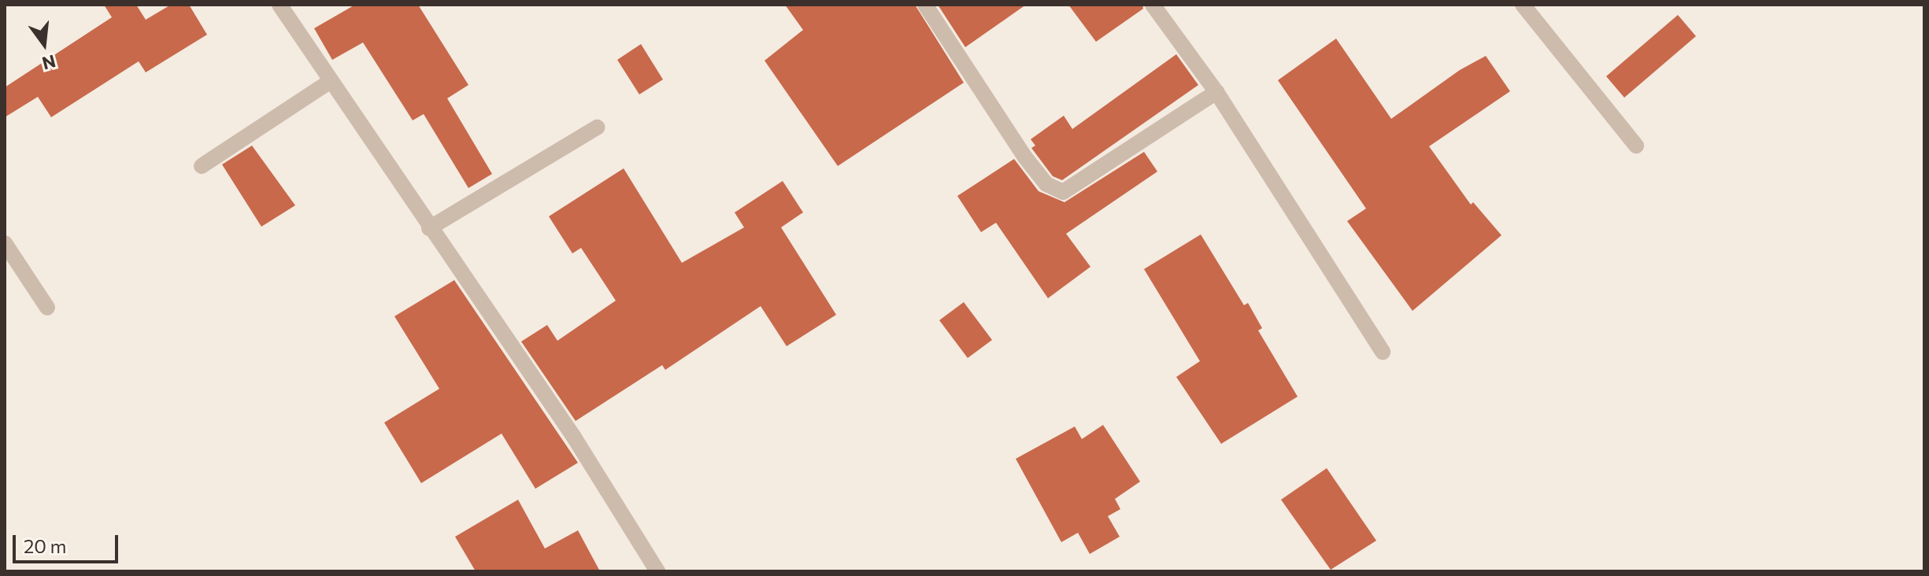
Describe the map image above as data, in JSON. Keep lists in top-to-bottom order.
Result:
{
  "scale_bar": "20 m",
  "north": "bottom"
}
